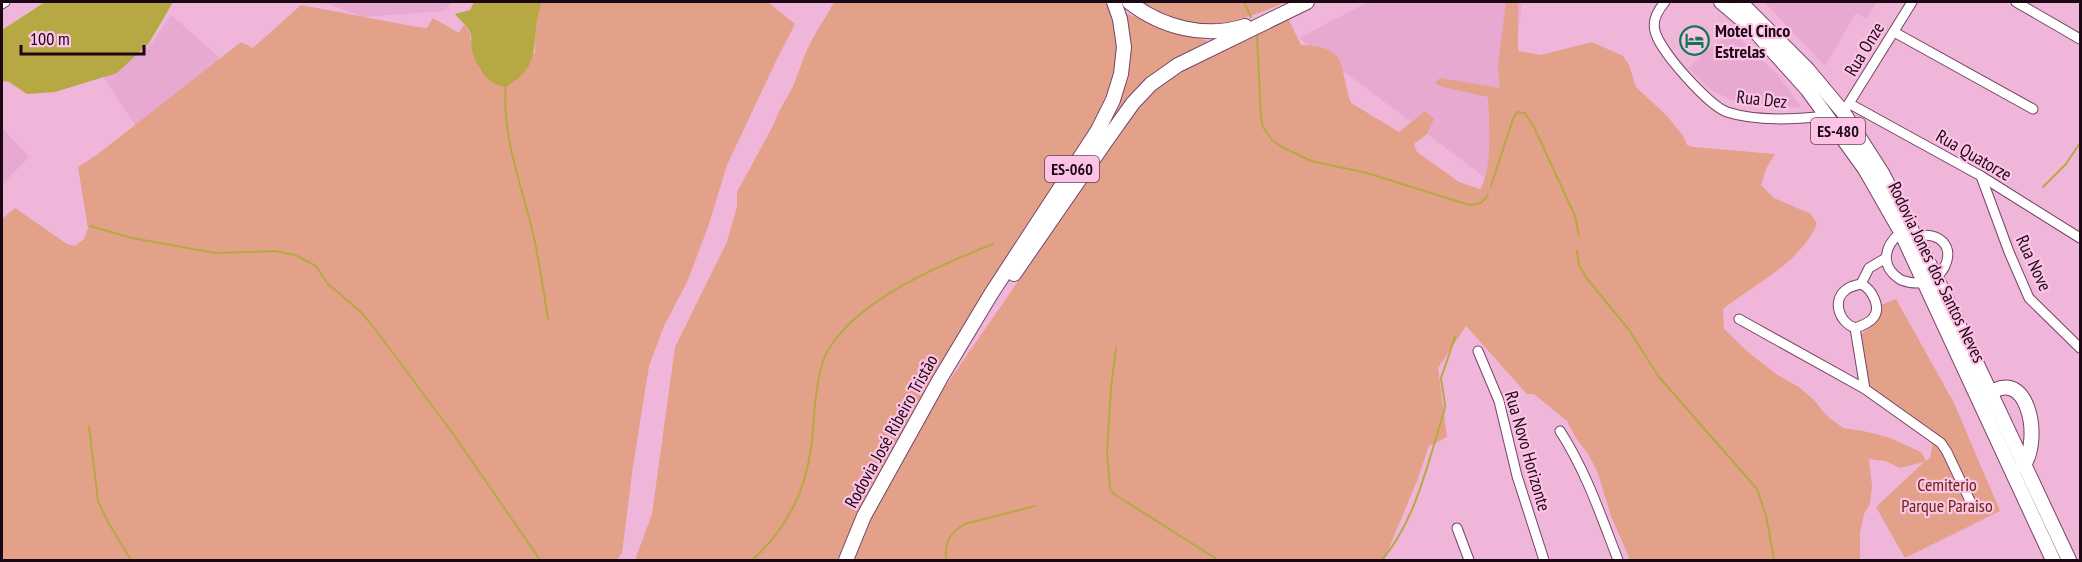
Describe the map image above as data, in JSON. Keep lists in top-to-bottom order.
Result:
{
  "streets": {
    "main road": [
      "ES-480",
      "ES-060",
      "Rodovia Jones dos Santos Neves",
      "Rodovia José Ribeiro Tristão"
    ],
    "street": [
      "Rua Onze",
      "Rua Dez",
      "Rua Quatorze",
      "Rua Nove",
      "Rua Novo Horizonte"
    ]
  },
  "crossings": [
    ["Rua Onze", "Rua Quatorze"],
    ["Rua Onze", "Rodovia Jones dos Santos Neves"],
    ["Rua Dez", "Rodovia Jones dos Santos Neves"],
    ["Rua Quatorze", "Rua Nove"],
    ["Rua Quatorze", "Rodovia Jones dos Santos Neves"]
  ],
  "parks": ["Cemiterio Parque Paraiso"],
  "places": {
    "hotel": ["Motel Cinco Estrelas"]
  },
  "scale_bar": "100 m"
}
